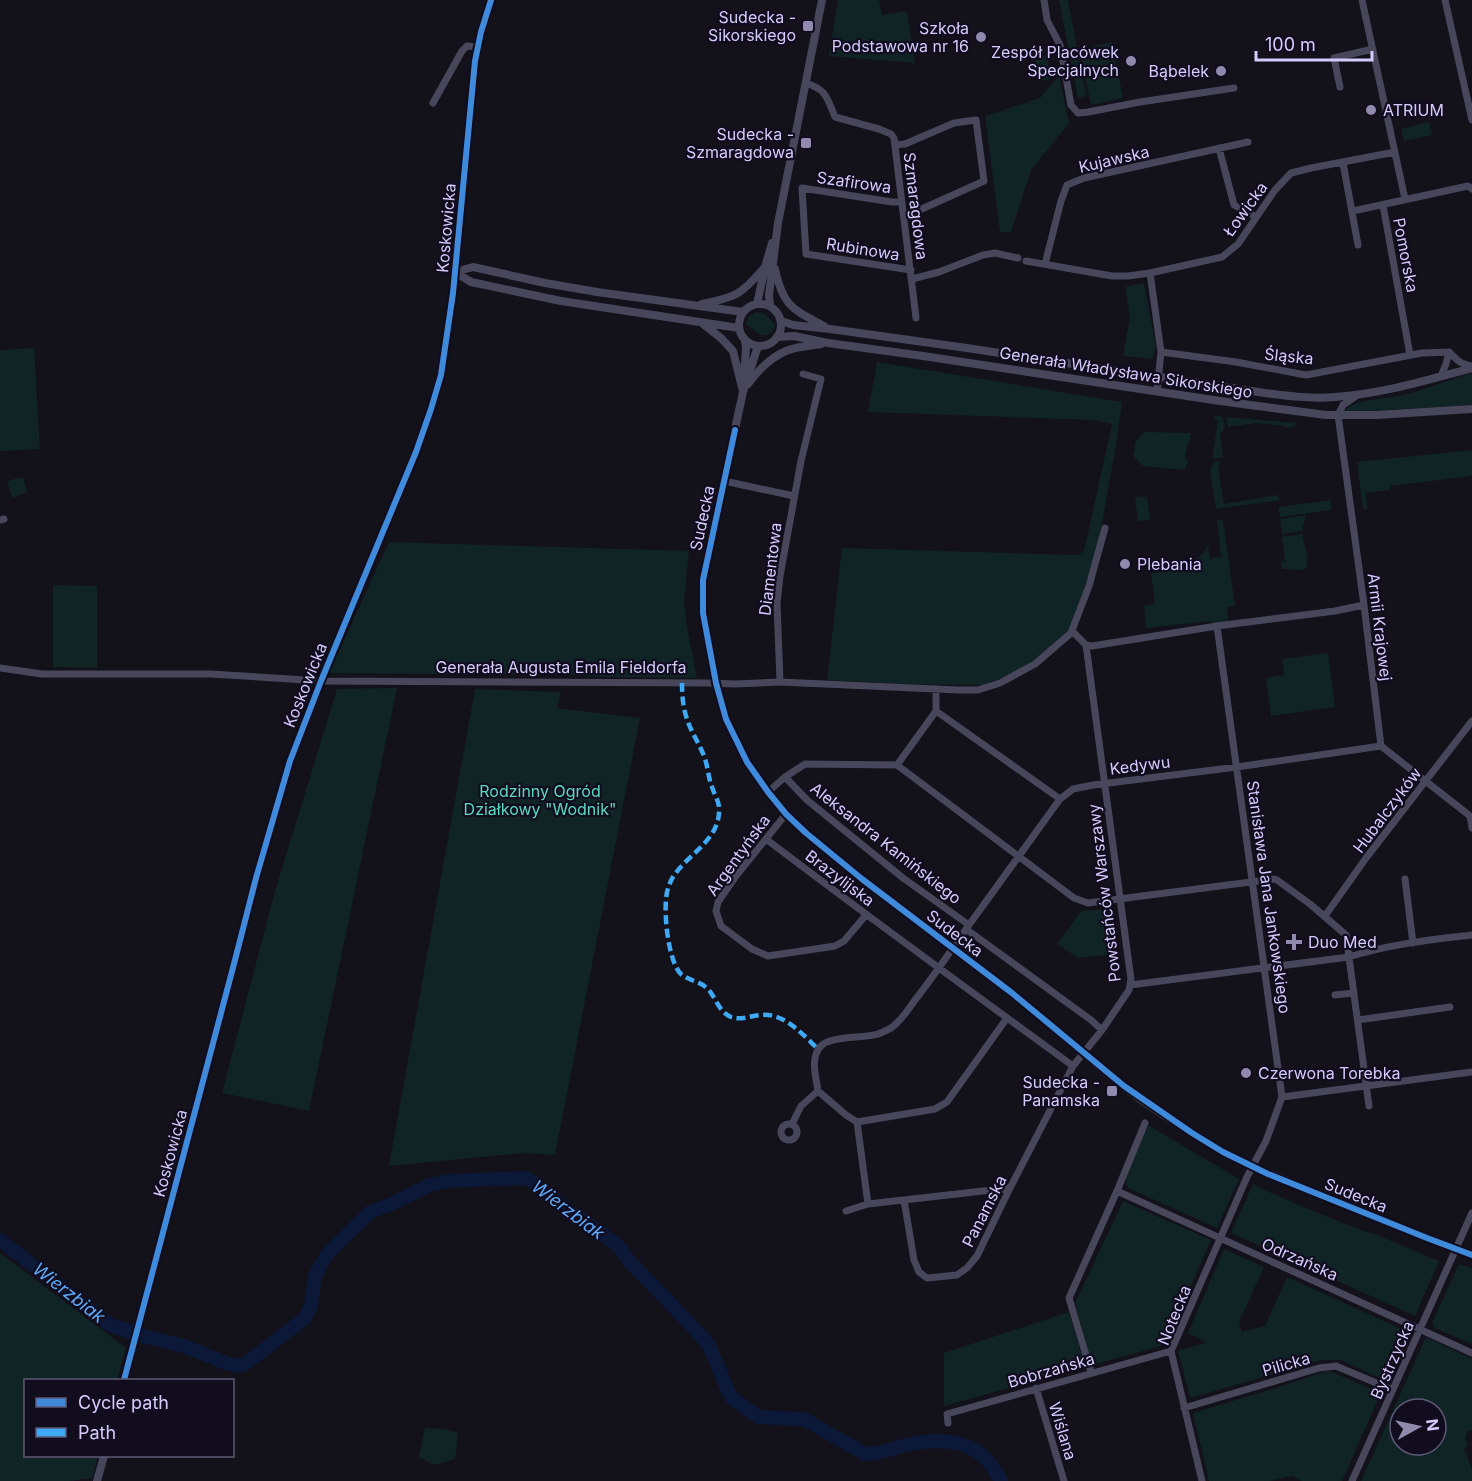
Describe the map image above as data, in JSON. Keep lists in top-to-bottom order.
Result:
{
  "streets": {
    "street": [
      "Kujawska",
      "Szafirowa",
      "Szmaragdowa",
      "Łowicka",
      "Koskowicka",
      "Rubinowa",
      "Pomorska",
      "Śląska",
      "Generała Władysława Sikorskiego",
      "Sudecka",
      "Diamentowa",
      "Armii Krajowej",
      "Generała Augusta Emila Fieldorfa",
      "Kedywu",
      "Hubalczyków",
      "Aleksandra Kamińskiego",
      "Argentyńska",
      "Brazylijska",
      "Powstańców Warszawy",
      "Stanisława Jana Jankowskiego",
      "Panamska",
      "Odrzańska",
      "Notecka",
      "Bystrzycka",
      "Pilicka",
      "Bobrzańska",
      "Wiślana"
    ]
  },
  "crossings": [
    ["Kujawska", "Łowicka"],
    ["Szafirowa", "Szmaragdowa"],
    ["Szafirowa", "Rubinowa"],
    ["Szmaragdowa", "Rubinowa"],
    ["Łowicka", "Pomorska"],
    ["Koskowicka", "Generała Augusta Emila Fieldorfa"],
    ["Pomorska", "Śląska"],
    ["Generała Władysława Sikorskiego", "Sudecka"],
    ["Generała Władysława Sikorskiego", "Armii Krajowej"],
    ["Sudecka", "Generała Augusta Emila Fieldorfa"],
    ["Sudecka", "Aleksandra Kamińskiego"],
    ["Sudecka", "Argentyńska"],
    ["Sudecka", "Powstańców Warszawy"],
    ["Sudecka", "Stanisława Jana Jankowskiego"],
    ["Sudecka", "Panamska"],
    ["Sudecka", "Notecka"],
    ["Sudecka", "Bystrzycka"],
    ["Diamentowa", "Generała Augusta Emila Fieldorfa"],
    ["Armii Krajowej", "Kedywu"],
    ["Kedywu", "Aleksandra Kamińskiego"],
    ["Kedywu", "Powstańców Warszawy"],
    ["Kedywu", "Stanisława Jana Jankowskiego"],
    ["Aleksandra Kamińskiego", "Brazylijska"],
    ["Aleksandra Kamińskiego", "Powstańców Warszawy"],
    ["Argentyńska", "Brazylijska"],
    ["Brazylijska", "Panamska"],
    ["Powstańców Warszawy", "Panamska"],
    ["Stanisława Jana Jankowskiego", "Notecka"],
    ["Odrzańska", "Notecka"],
    ["Odrzańska", "Bystrzycka"],
    ["Notecka", "Pilicka"],
    ["Notecka", "Bobrzańska"],
    ["Bystrzycka", "Pilicka"],
    ["Bobrzańska", "Wiślana"]
  ],
  "water": ["Wierzbiak"],
  "parks": ["Rodzinny Ogród Działkowy \"Wodnik\""],
  "places": {
    "transit": ["Sudecka - Sikorskiego", "Sudecka - Szmaragdowa", "Sudecka - Panamska"],
    "other": [
      "Szkoła Podstawowa nr 16",
      "Zespół Placówek Specjalnych",
      "Bąbelek",
      "ATRIUM",
      "Plebania",
      "Czerwona Torebka"
    ],
    "health": ["Duo Med"]
  },
  "legend": ["Cycle path", "Path"],
  "scale_bar": "100 m",
  "north": "right"
}
